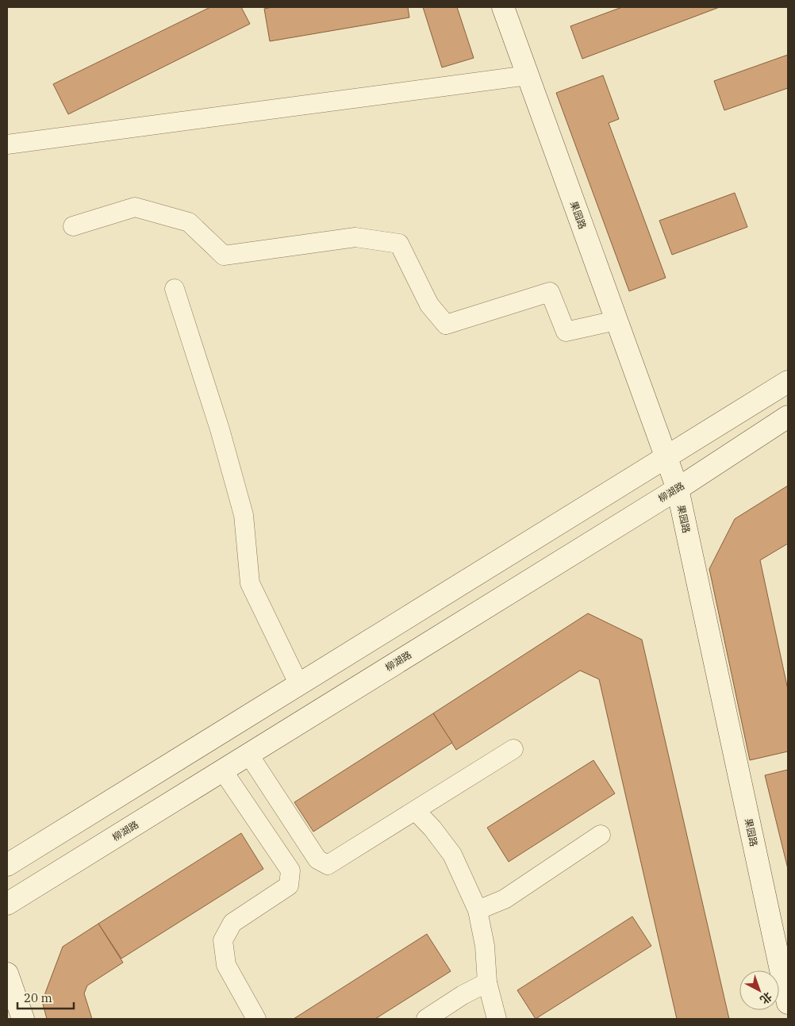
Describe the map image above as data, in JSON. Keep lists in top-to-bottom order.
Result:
{
  "streets": {
    "main road": ["果园路", "柳湖路"]
  },
  "crossings": [
    ["果园路", "柳湖路"]
  ],
  "scale_bar": "20 m",
  "north": "bottom right"
}
